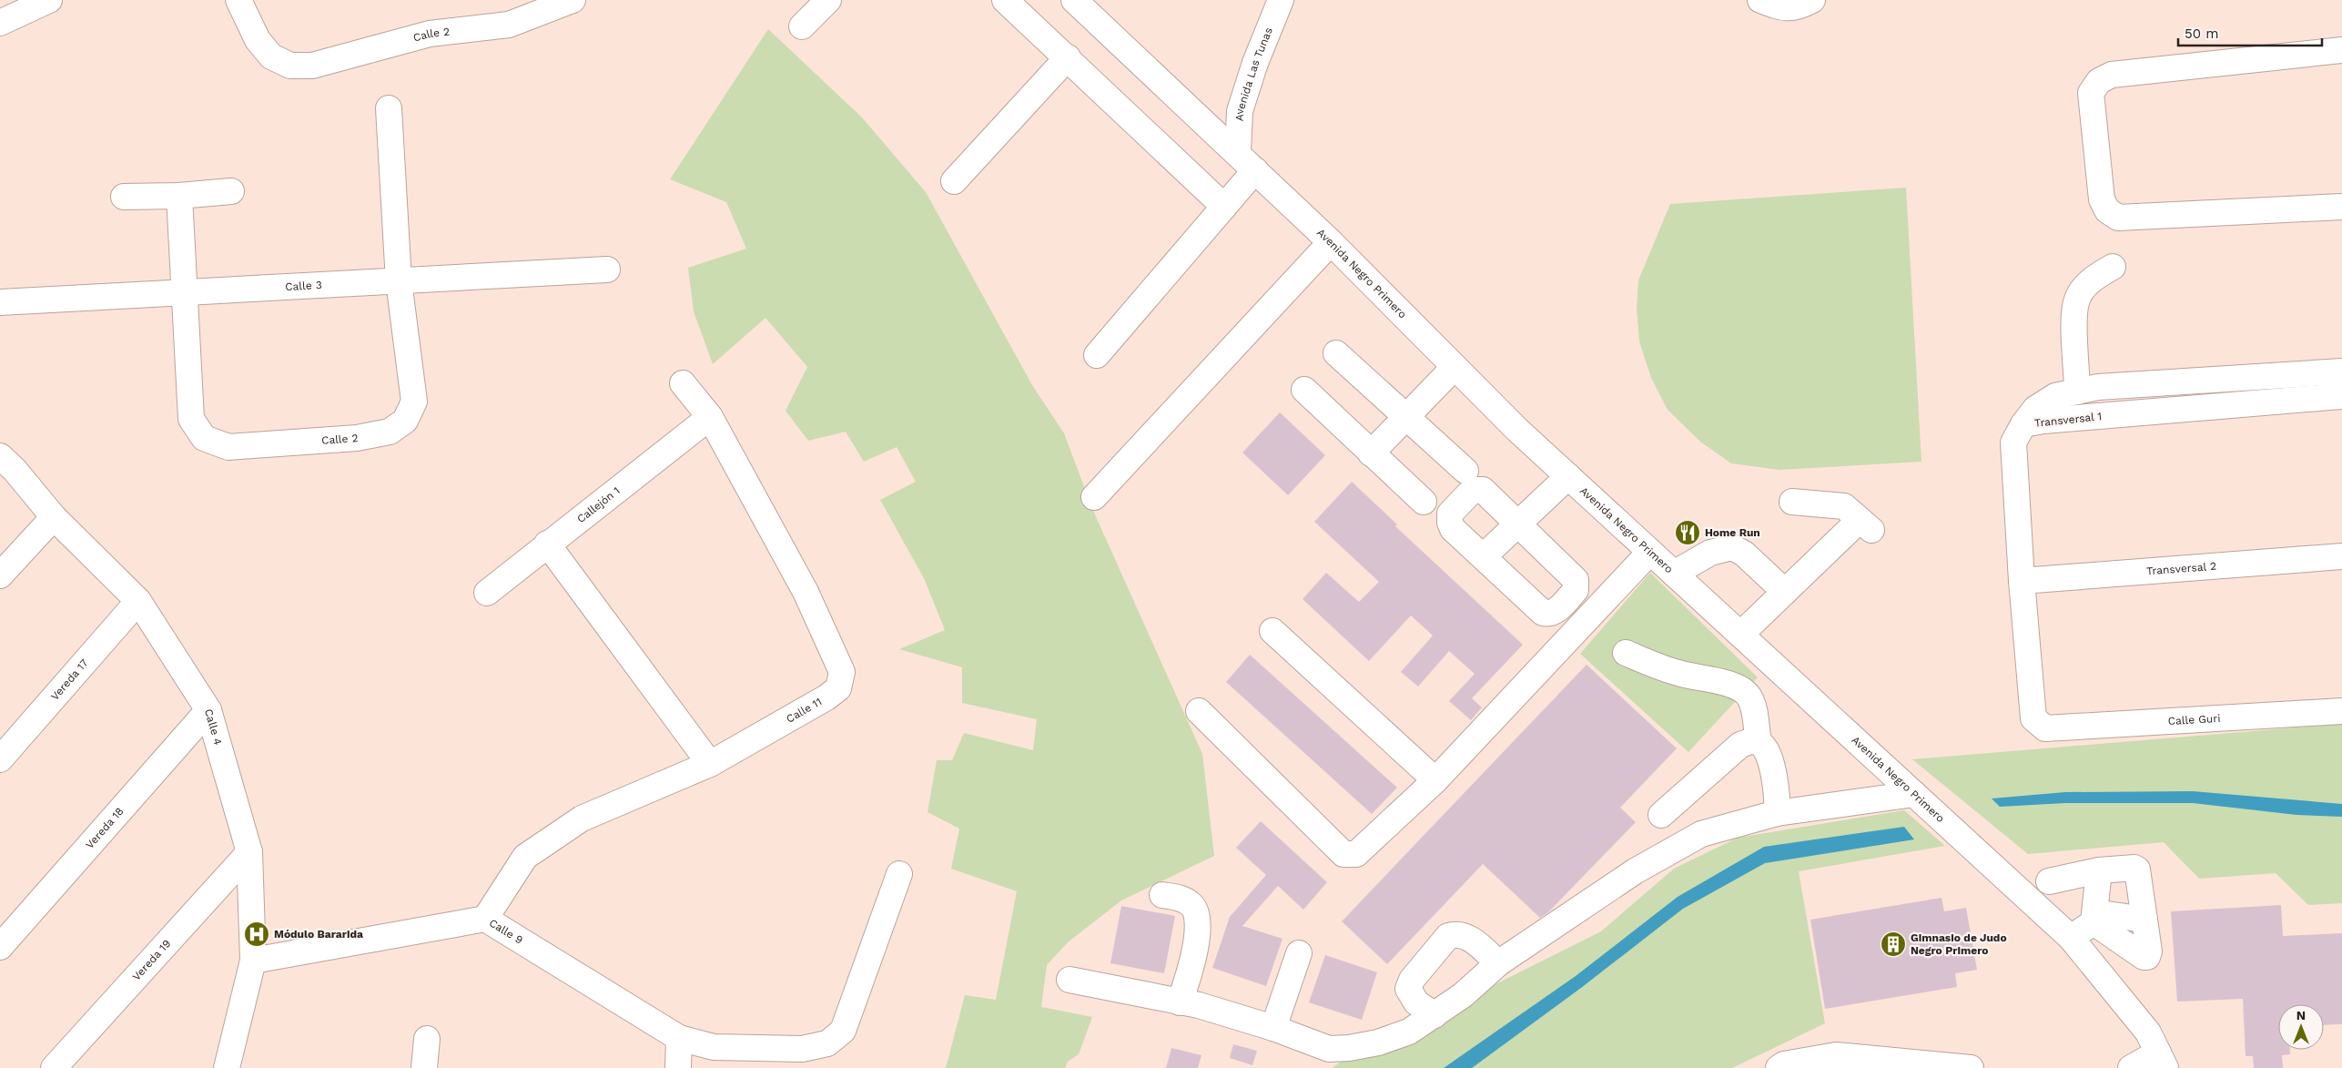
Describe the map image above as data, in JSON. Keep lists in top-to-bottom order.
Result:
{
  "streets": {
    "street": [
      "Calle 2",
      "Avenida Las Tunas",
      "Avenida Negro Primero",
      "Calle 3",
      "Transversal 1",
      "Callejón 1",
      "Transversal 2",
      "Vereda 17",
      "Calle 11",
      "Calle Guri",
      "Calle 4",
      "Vereda 18",
      "Calle 9",
      "Vereda 19"
    ]
  },
  "crossings": [
    ["Calle 2", "Calle 3"],
    ["Avenida Las Tunas", "Avenida Negro Primero"],
    ["Transversal 1", "Transversal 2"],
    ["Transversal 1", "Calle Guri"],
    ["Callejón 1", "Calle 11"],
    ["Vereda 17", "Calle 4"],
    ["Calle 11", "Calle 9"],
    ["Calle 4", "Vereda 18"],
    ["Calle 4", "Calle 9"],
    ["Calle 4", "Vereda 19"]
  ],
  "places": {
    "restaurant": ["Home Run"],
    "hospital": ["Módulo Bararida"],
    "building": ["Gimnasio de Judo Negro Primero"]
  },
  "scale_bar": "50 m",
  "north": "top"
}
